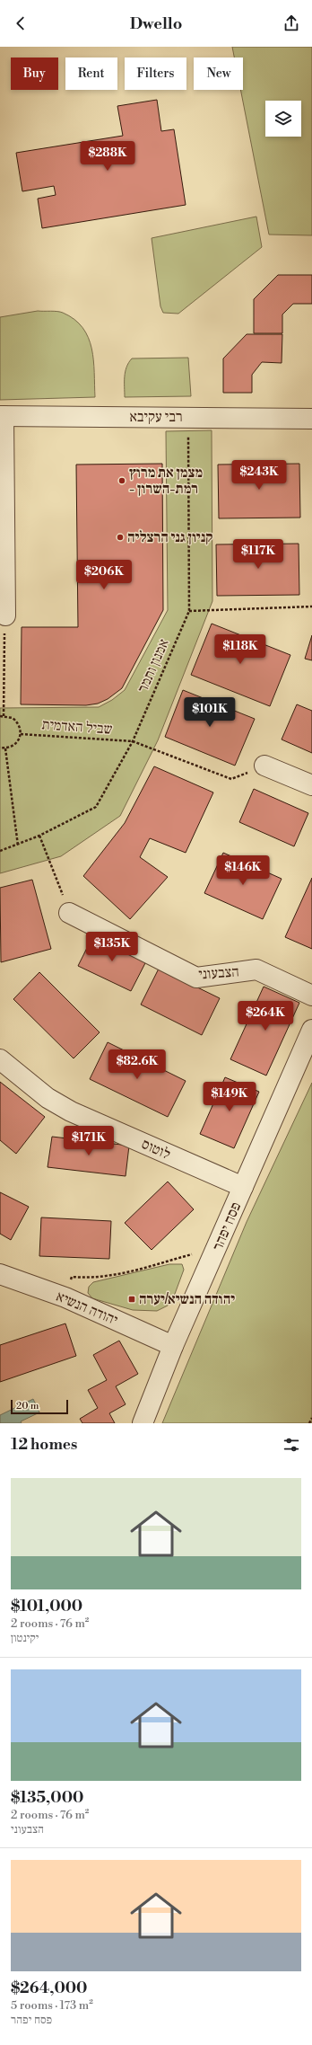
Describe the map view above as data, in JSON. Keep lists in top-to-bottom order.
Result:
{
  "streets": {
    "street": [
      "רבי עקיבא",
      "הצבעוני",
      "לוטוס",
      "פסח יפהר",
      "יהודה הנשיא"
    ],
    "path": ["אמנון ותמר", "שביל האדמית"]
  },
  "crossings": [
    ["רבי עקיבא", "אמנון ותמר"],
    ["אמנון ותמר", "שביל האדמית"],
    ["לוטוס", "פסח יפהר"],
    ["פסח יפהר", "יהודה הנשיא"]
  ],
  "places": {
    "other": ["מצמן את מרוץ - רמת-השרון", "קניון גני הרצליה"],
    "transit": ["יהודה הנשיא/יערה"]
  },
  "scale_bar": "20 m",
  "page": {
    "header": "Dwello",
    "chip": [
      "Buy",
      "Rent",
      "Filters",
      "New"
    ],
    "price": [
      "$288K",
      "$243K",
      "$117K",
      "$206K",
      "$118K",
      "$101K",
      "$146K",
      "$135K",
      "$264K",
      "$82.6K",
      "$149K",
      "$171K"
    ],
    "scale": "20 m",
    "heading": "12 homes",
    "list": [
      {
        "name": "$101,000",
        "note": "2 rooms · 76 m² · יקינטון"
      },
      {
        "name": "$135,000",
        "note": "2 rooms · 76 m² · הצבעוני"
      },
      {
        "name": "$264,000",
        "note": "5 rooms · 173 m² · פסח יפהר"
      }
    ]
  }
}
